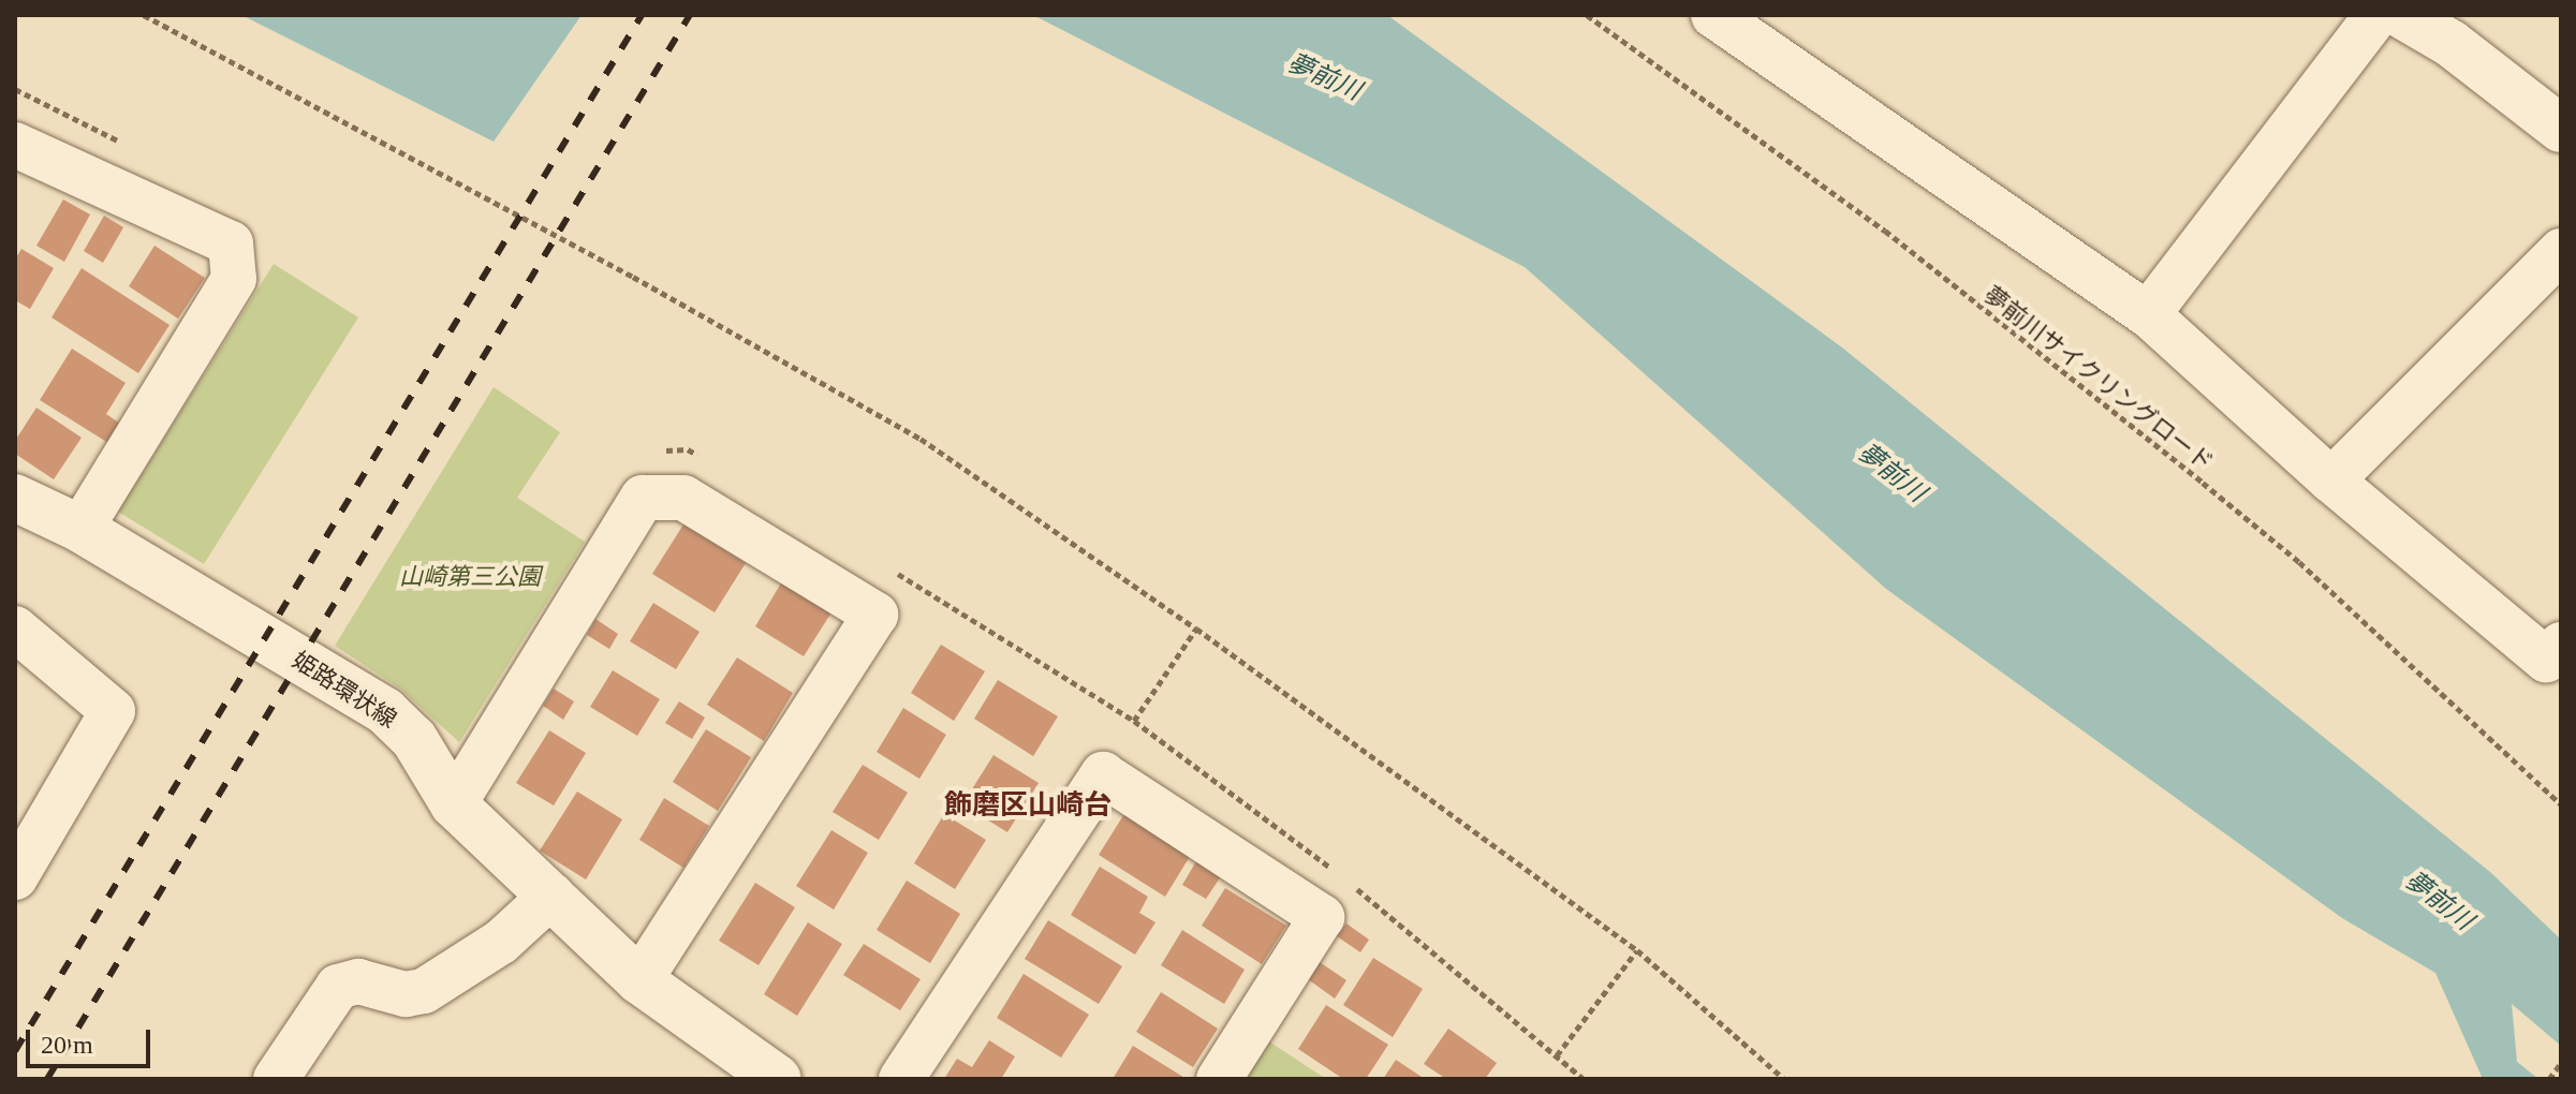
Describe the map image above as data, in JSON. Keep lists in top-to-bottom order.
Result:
{
  "streets": {
    "main road": ["姫路環状線"],
    "path": ["夢前川サイクリングロード"]
  },
  "districts": ["飾磨区山崎台"],
  "water": ["夢前川"],
  "parks": ["山崎第三公園"],
  "scale_bar": "20 m"
}
